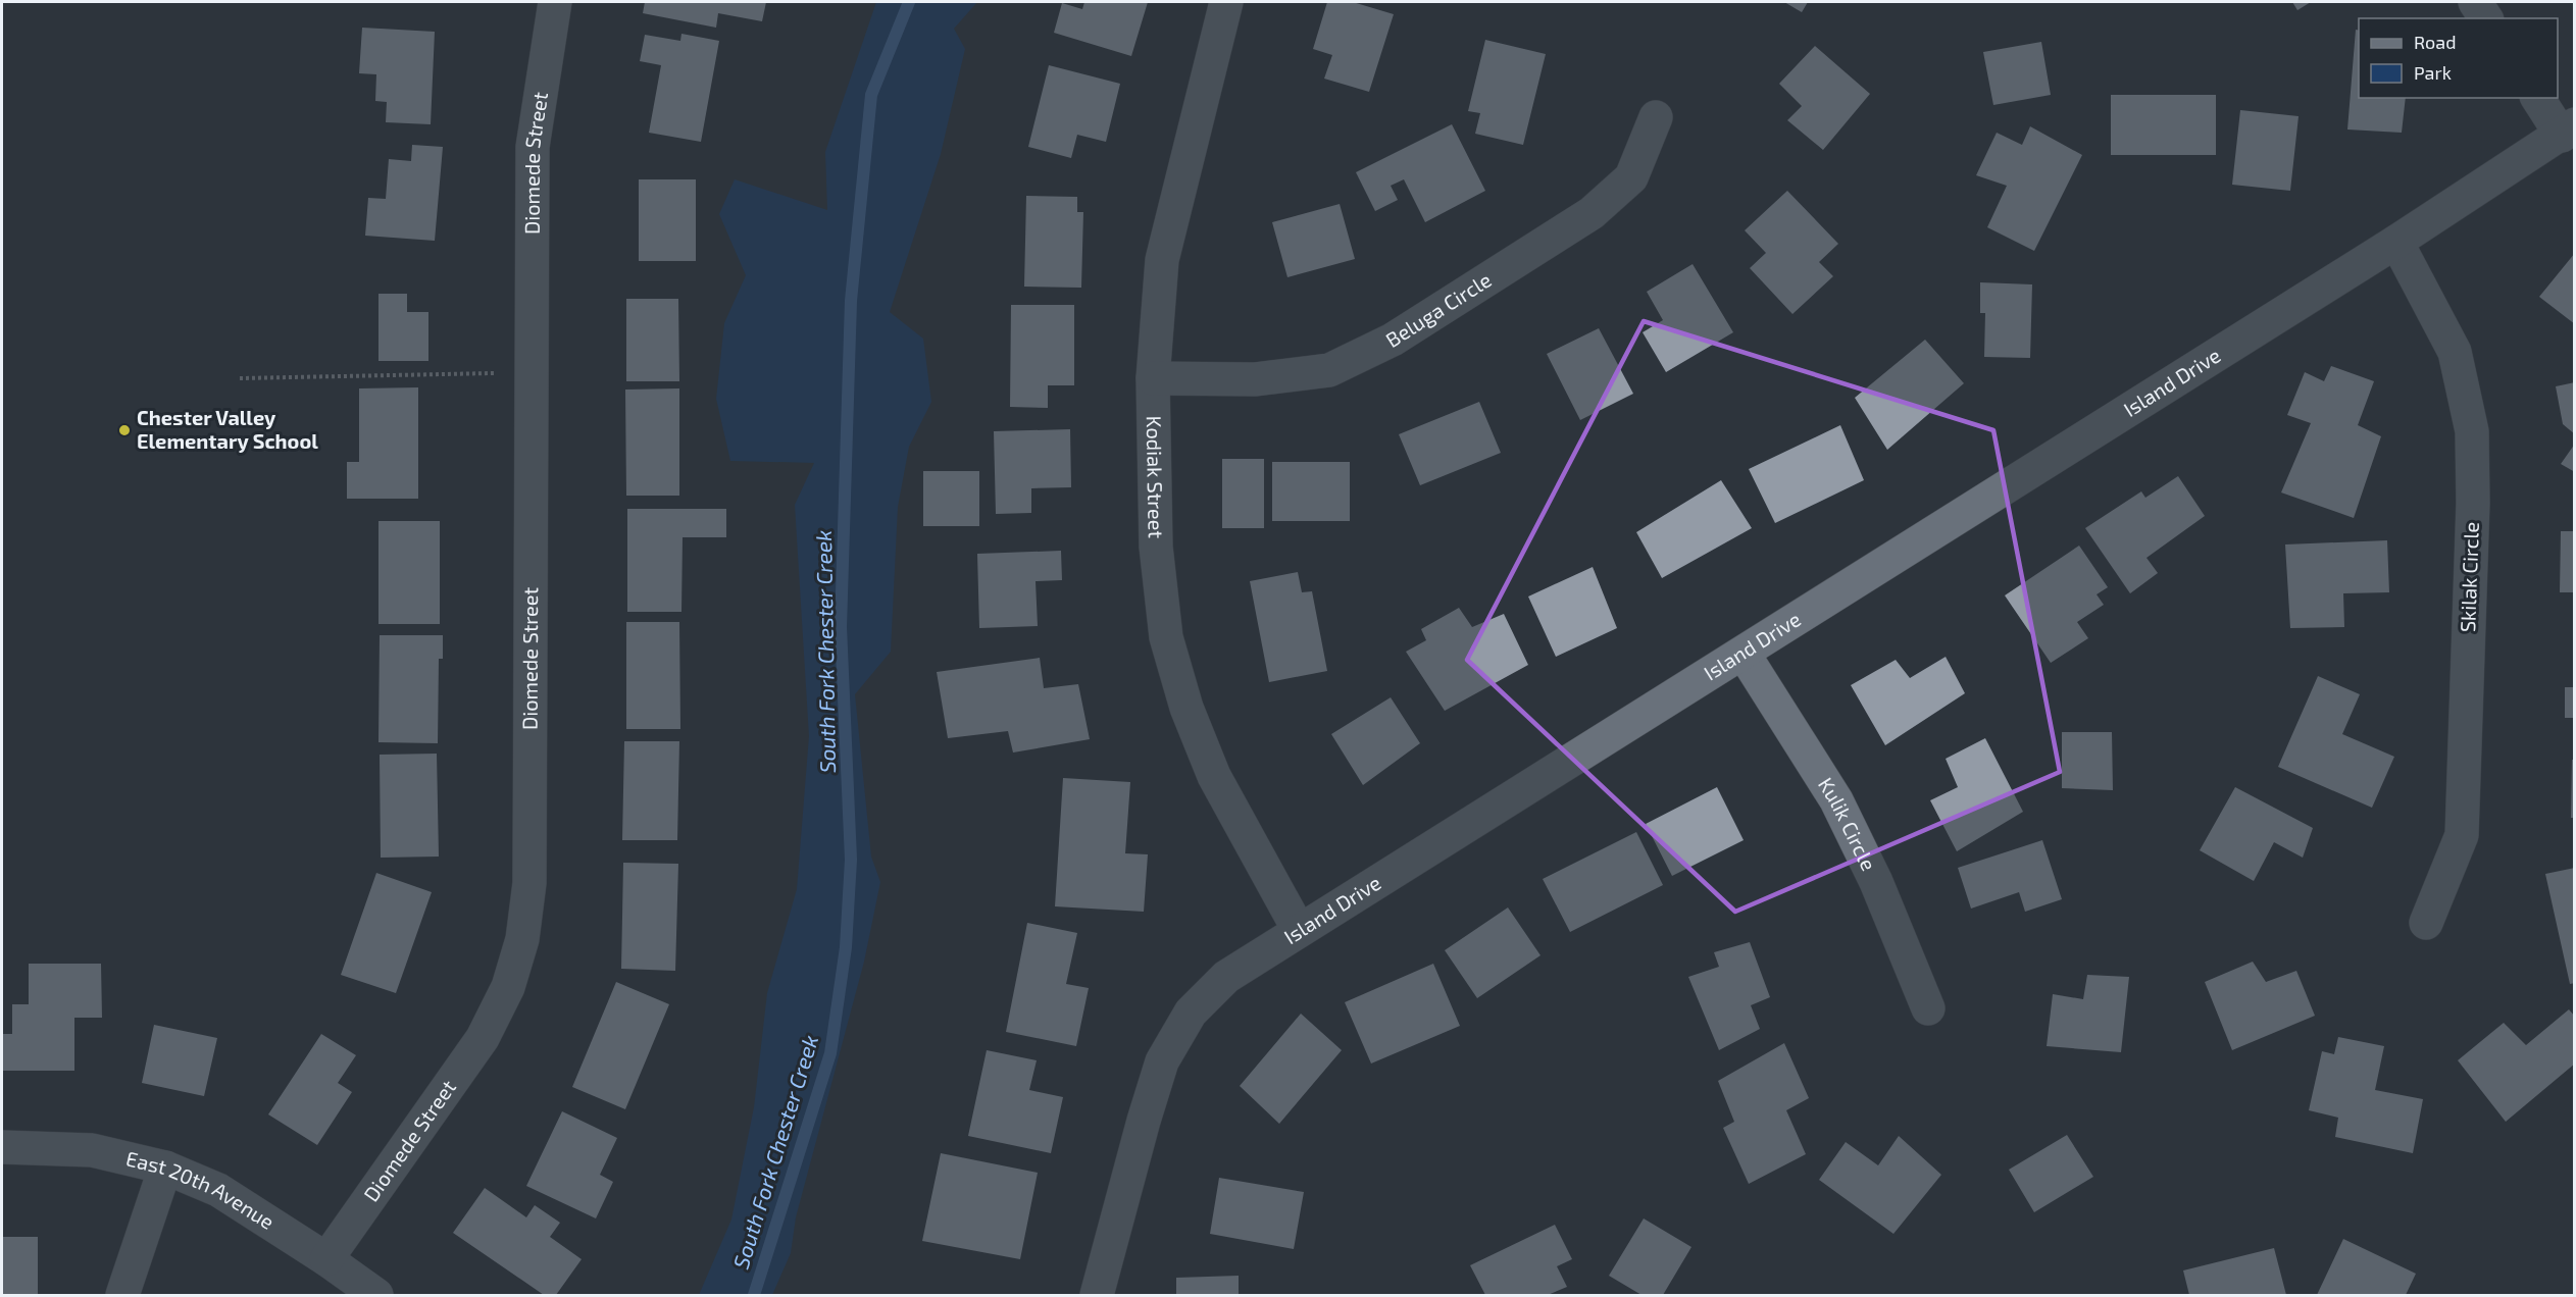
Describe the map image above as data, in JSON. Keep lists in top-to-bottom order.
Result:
{
  "streets": {
    "street": [
      "Diomede Street",
      "Beluga Circle",
      "Island Drive",
      "Kodiak Street",
      "Skilak Circle",
      "Kulik Circle",
      "East 20th Avenue"
    ]
  },
  "crossings": [
    ["Diomede Street", "East 20th Avenue"],
    ["Beluga Circle", "Kodiak Street"],
    ["Island Drive", "Kodiak Street"],
    ["Island Drive", "Skilak Circle"],
    ["Island Drive", "Kulik Circle"]
  ],
  "water": ["South Fork Chester Creek"],
  "places": ["Chester Valley Elementary School"],
  "legend": ["Road", "Park"]
}
